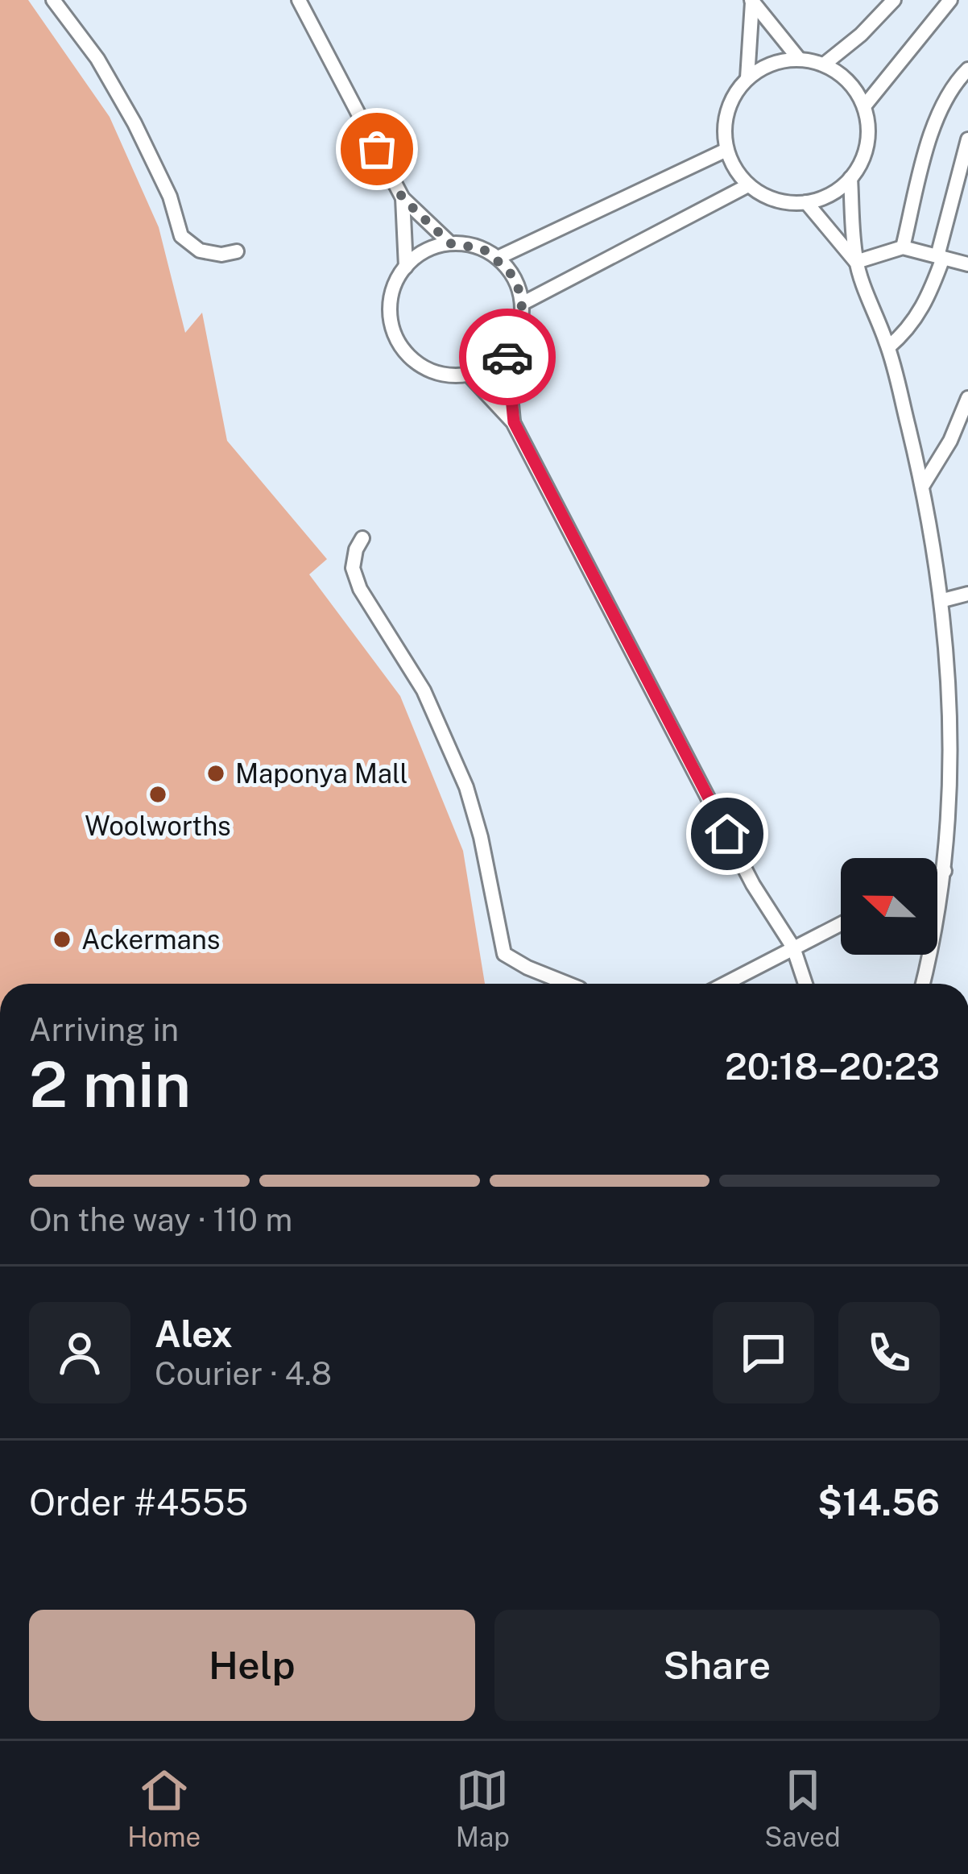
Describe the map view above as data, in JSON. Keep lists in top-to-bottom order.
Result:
{
  "places": ["Maponya Mall", "Woolworths", "Ackermans"],
  "north": "left",
  "page": {
    "heading": ["2 min", "Arriving in", "20:18–20:23"],
    "panel": [
      "Alex",
      "Courier · 4.8",
      "Order #4555",
      "$14.56"
    ],
    "bar": "On the way · 110 m",
    "buttons": ["Help", "Share"],
    "tabs": ["Home", "Map", "Saved"]
  }
}
